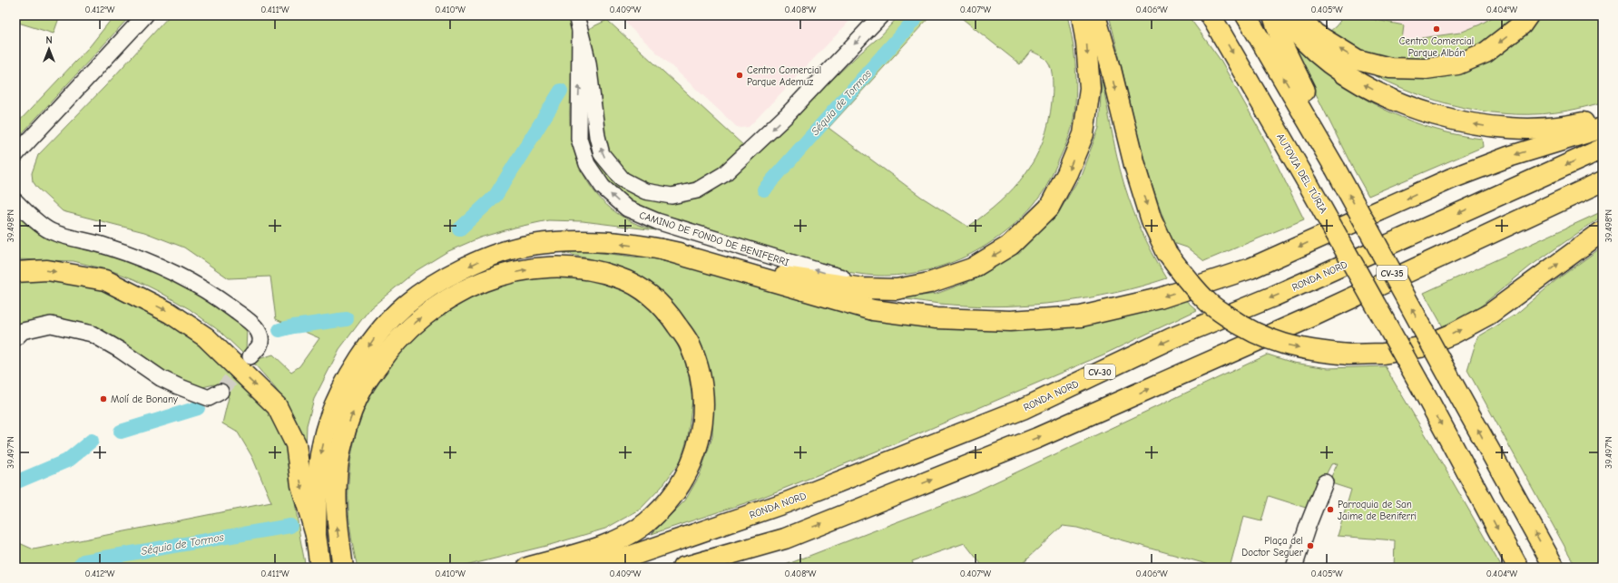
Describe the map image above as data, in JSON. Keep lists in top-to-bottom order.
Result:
{
  "streets": {
    "main road": [
      "AUTOVIA DEL TÚRIA",
      "CV-35",
      "RONDA NORD",
      "CV-30"
    ],
    "street": ["CAMINO DE FONDO DE BENIFERRI"]
  },
  "water": ["Séquia de Tormos"],
  "places": [
    "Centro Comercial Parque Albán",
    "Centro Comercial Parque Ademuz",
    "Molí de Bonany",
    "Parroquia de San Jaime de Beniferri",
    "Plaça del Doctor Seguer"
  ],
  "north": "top",
  "coordinates": [
    "0.412°W",
    "0.411°W",
    "0.410°W",
    "0.409°W",
    "0.408°W",
    "0.407°W",
    "0.406°W",
    "0.405°W",
    "0.404°W",
    "39.498°N",
    "39.497°N"
  ]
}
